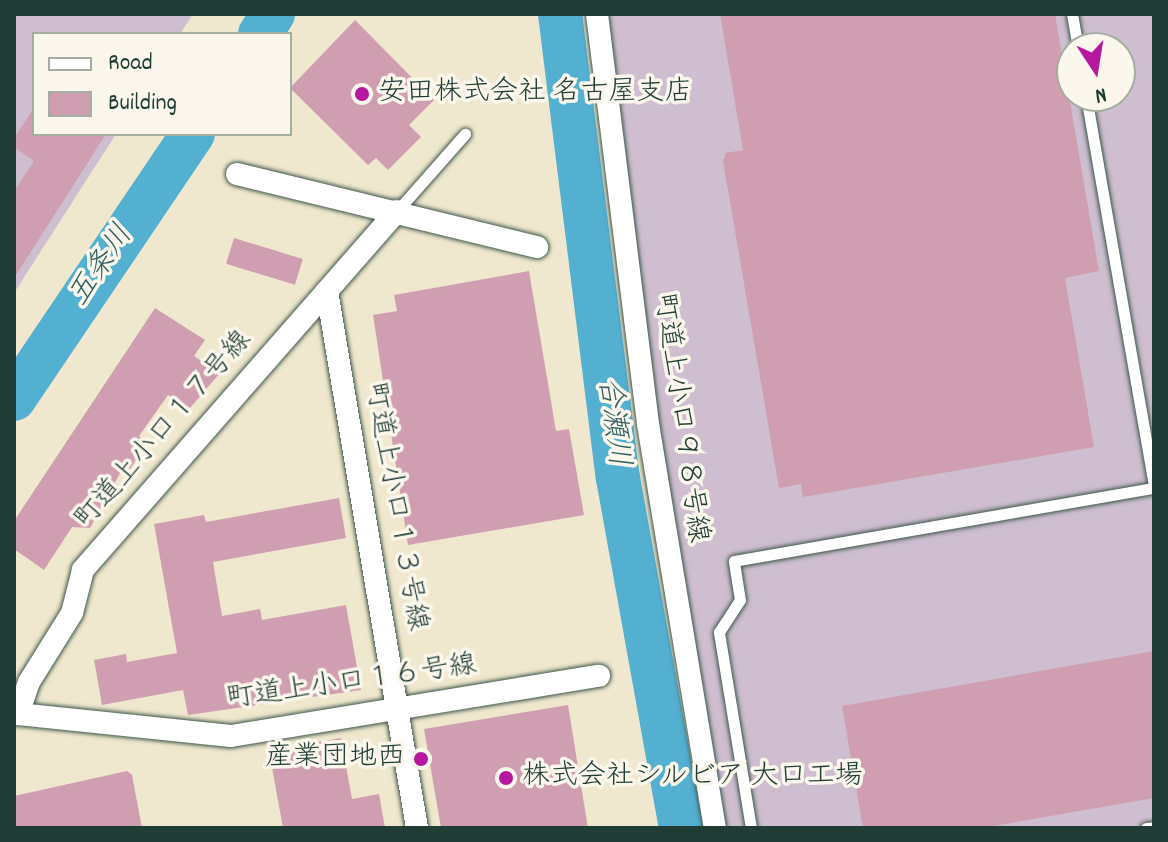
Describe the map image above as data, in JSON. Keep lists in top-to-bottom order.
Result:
{
  "streets": {
    "street": [
      "町道上小口９８号線",
      "町道上小口１７号線",
      "町道上小口１３号線",
      "町道上小口１６号線"
    ]
  },
  "crossings": [
    ["町道上小口１７号線", "町道上小口１３号線"],
    ["町道上小口１７号線", "町道上小口１６号線"],
    ["町道上小口１３号線", "町道上小口１６号線"]
  ],
  "water": ["五条川", "合瀬川"],
  "places": ["安田株式会社 名古屋支店", "産業団地西", "株式会社シルビア 大口工場"],
  "legend": ["Road", "Building"],
  "north": "bottom"
}
